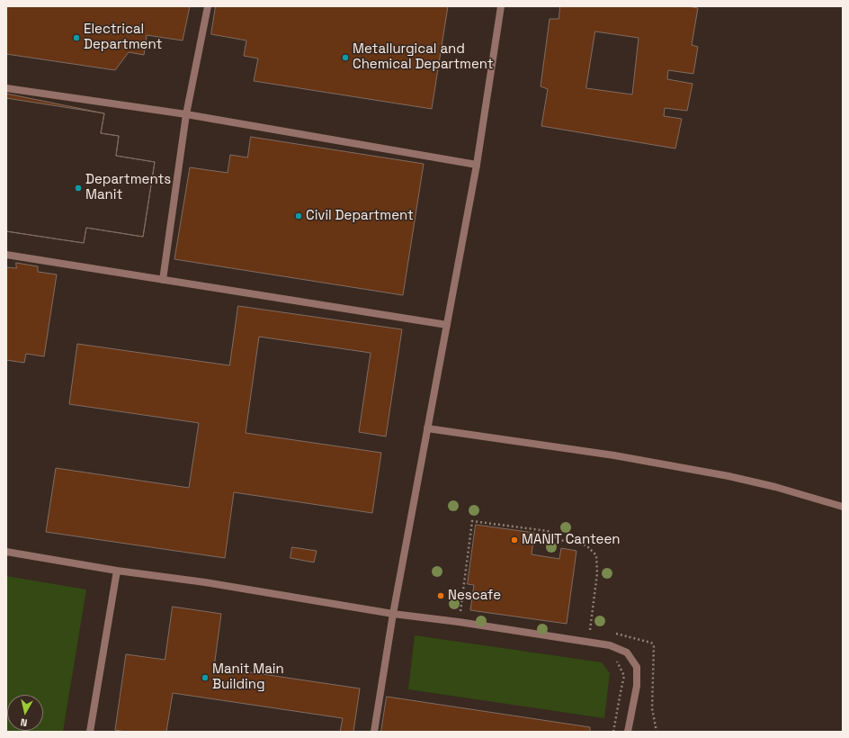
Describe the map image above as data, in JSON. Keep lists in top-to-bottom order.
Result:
{
  "places": [
    "Electrical Department",
    "Metallurgical and Chemical Department",
    "Departments Manit",
    "Civil Department",
    "MANIT Canteen",
    "Nescafe",
    "Manit Main Building"
  ],
  "north": "bottom"
}
